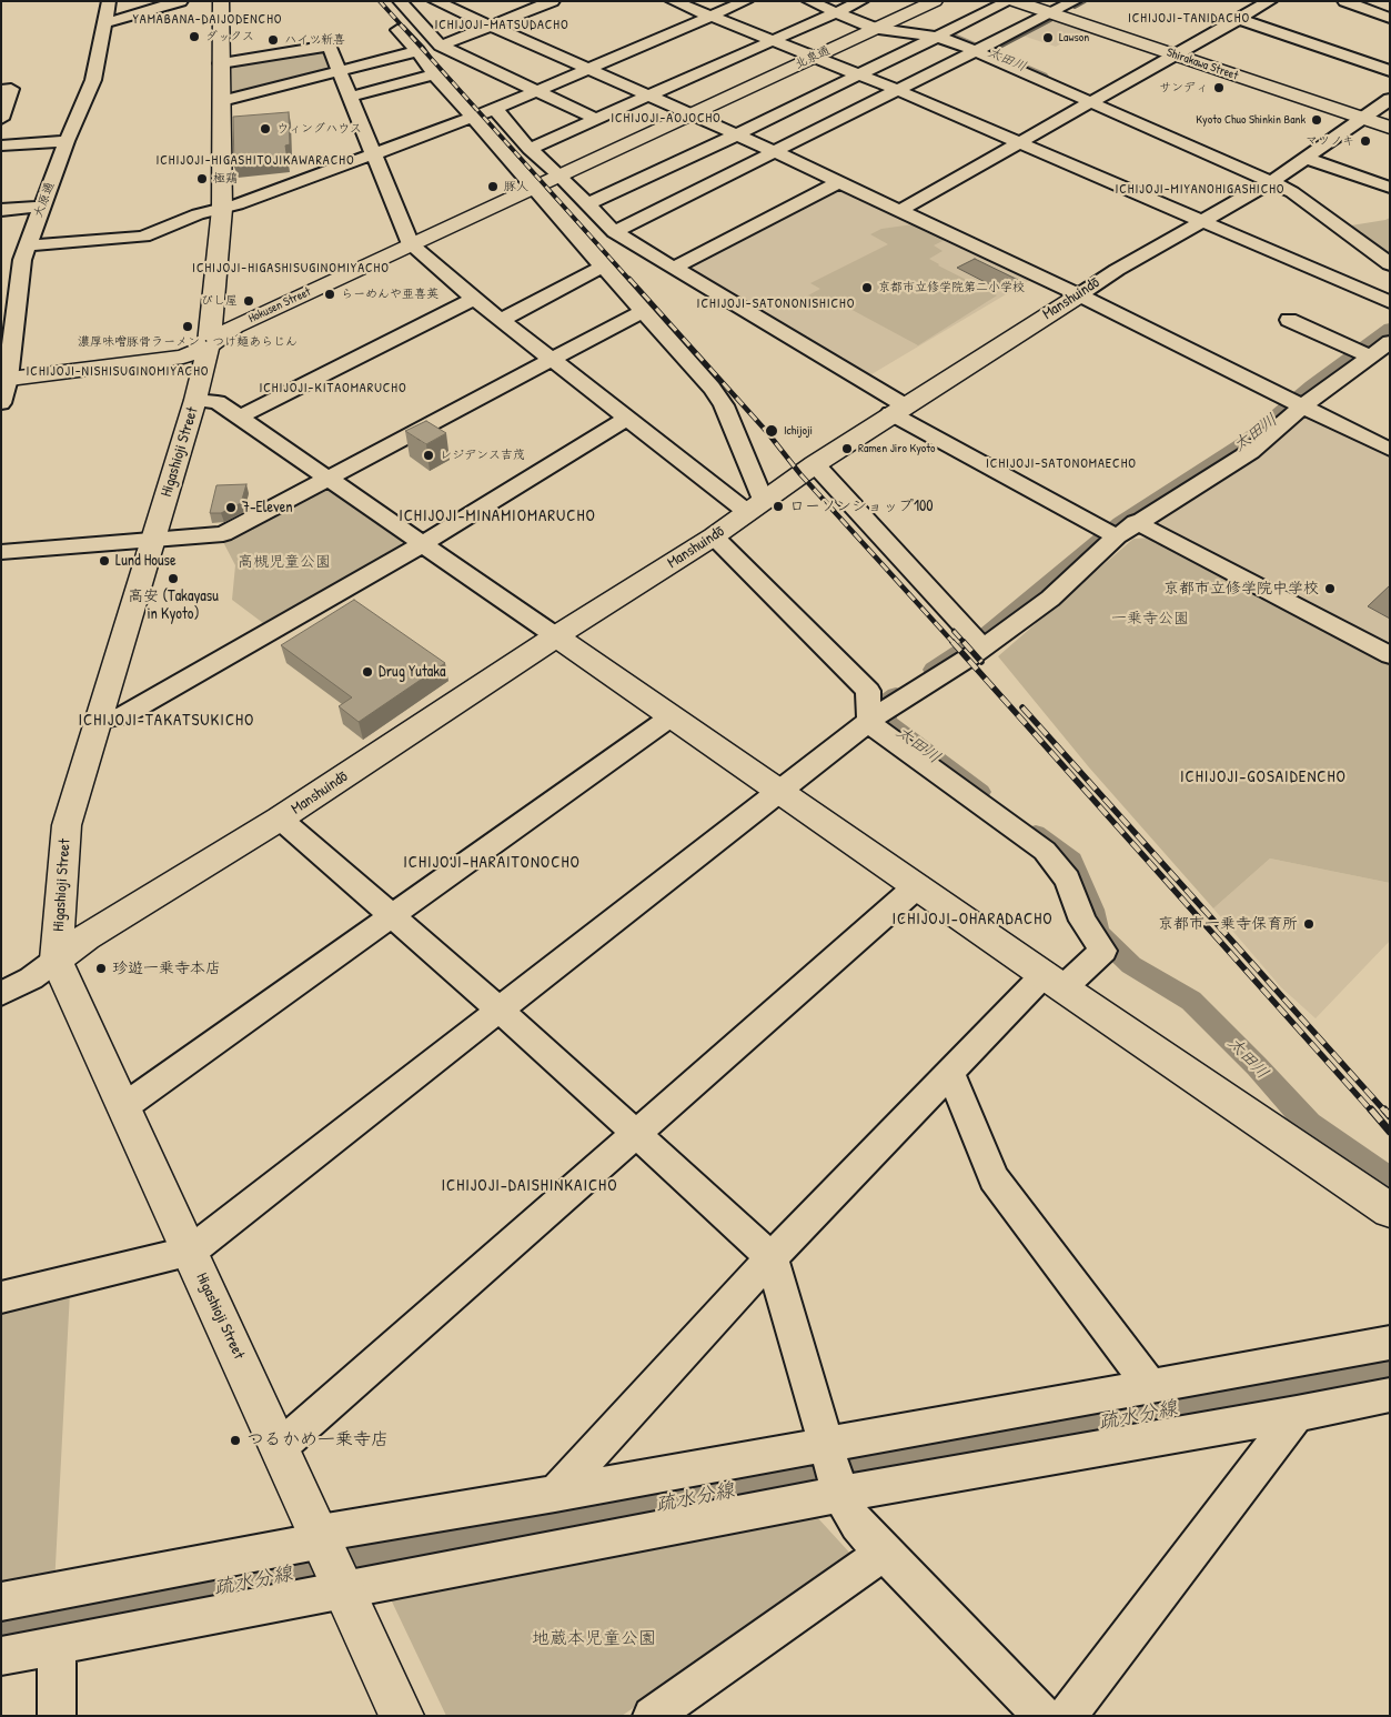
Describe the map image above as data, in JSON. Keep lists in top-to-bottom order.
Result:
{
  "streets": {
    "street": [
      "北泉通",
      "Shirakawa Street",
      "大原通",
      "Manshuindō",
      "Hokusen Street",
      "Higashioji Street"
    ]
  },
  "crossings": [
    ["北泉通", "Hokusen Street"],
    ["Shirakawa Street", "Manshuindō"],
    ["大原通", "Hokusen Street"],
    ["Manshuindō", "Higashioji Street"],
    ["Hokusen Street", "Higashioji Street"]
  ],
  "districts": [
    "ICHIJOJI-TANIDACHO",
    "YAMABANA-DAIJODENCHO",
    "ICHIJOJI-MATSUDACHO",
    "ICHIJOJI-AOJOCHO",
    "ICHIJOJI-HIGASHITOJIKAWARACHO",
    "ICHIJOJI-MIYANOHIGASHICHO",
    "ICHIJOJI-HIGASHISUGINOMIYACHO",
    "ICHIJOJI-SATONONISHICHO",
    "ICHIJOJI-NISHISUGINOMIYACHO",
    "ICHIJOJI-KITAOMARUCHO",
    "ICHIJOJI-SATONOMAECHO",
    "ICHIJOJI-MINAMIOMARUCHO",
    "ICHIJOJI-TAKATSUKICHO",
    "ICHIJOJI-GOSAIDENCHO",
    "ICHIJOJI-HARAITONOCHO",
    "ICHIJOJI-OHARADACHO",
    "ICHIJOJI-DAISHINKAICHO"
  ],
  "water": ["太田川", "疏水分線"],
  "parks": ["高槻児童公園", "一乗寺公園", "地蔵本児童公園"],
  "places": [
    "ダックス",
    "Lawson",
    "ハイツ新喜",
    "サンディ",
    "Kyoto Chuo Shinkin Bank",
    "ウィングハウス",
    "マツノキ",
    "極鶏",
    "豚人",
    "京都市立修学院第二小学校",
    "らーめんや亜喜英",
    "びし屋",
    "濃厚味噌豚骨ラーメン・つけ麺あらじん",
    "Ichijoji",
    "Ramen Jiro Kyoto",
    "レジデンス吉茂",
    "ローソンショップ100",
    "7-Eleven",
    "Lund House",
    "高安 (Takayasu in Kyoto)",
    "京都市立修学院中学校",
    "Drug Yutaka",
    "京都市一乗寺保育所",
    "珍遊一乗寺本店",
    "つるかめ一乗寺店"
  ]
}
